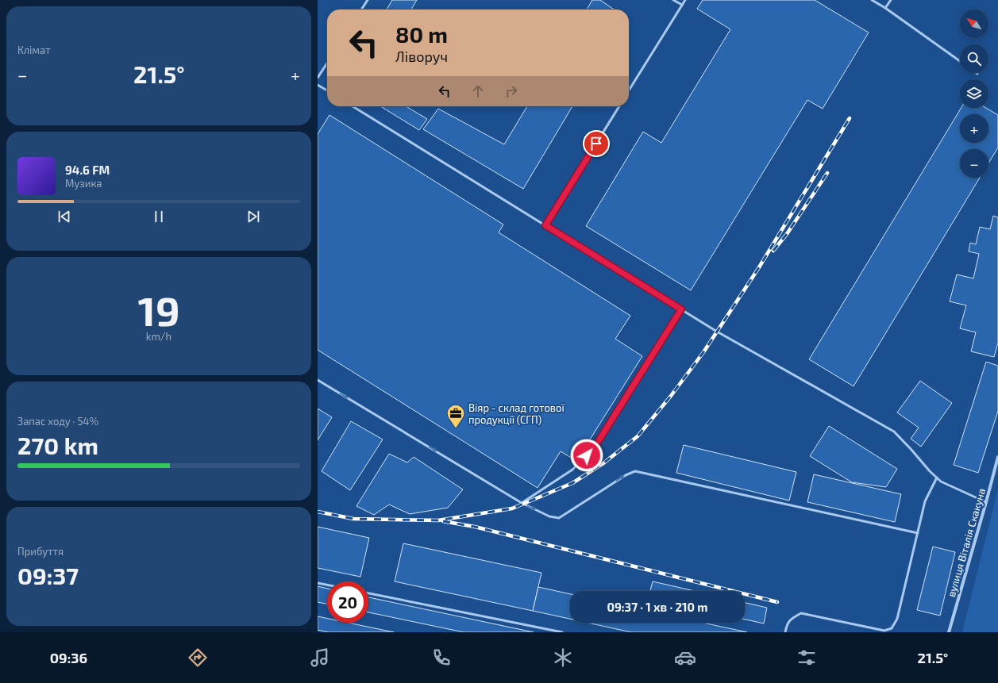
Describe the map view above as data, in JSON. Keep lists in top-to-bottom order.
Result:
{
  "streets": {
    "street": ["вулиця Віталія Скакуна"]
  },
  "places": {
    "office": ["Віяр - склад готової продукції (СГП)"]
  },
  "north": "top left",
  "page": {
    "tile": [
      "Клімат",
      ["19", "km/h"],
      ["Запас ходу · 54%", "270 km"],
      ["Прибуття", "09:37"]
    ],
    "map_buttons": ["+", "−"],
    "turn": ["80 m", "Ліворуч"],
    "heat": ["−", "21.5°", "+"],
    "song": ["94.6 FM", "Музика"],
    "limit": "20",
    "trip": "09:37 · 1 хв · 210 m",
    "tabs": ["09:36", "21.5°"]
  }
}
